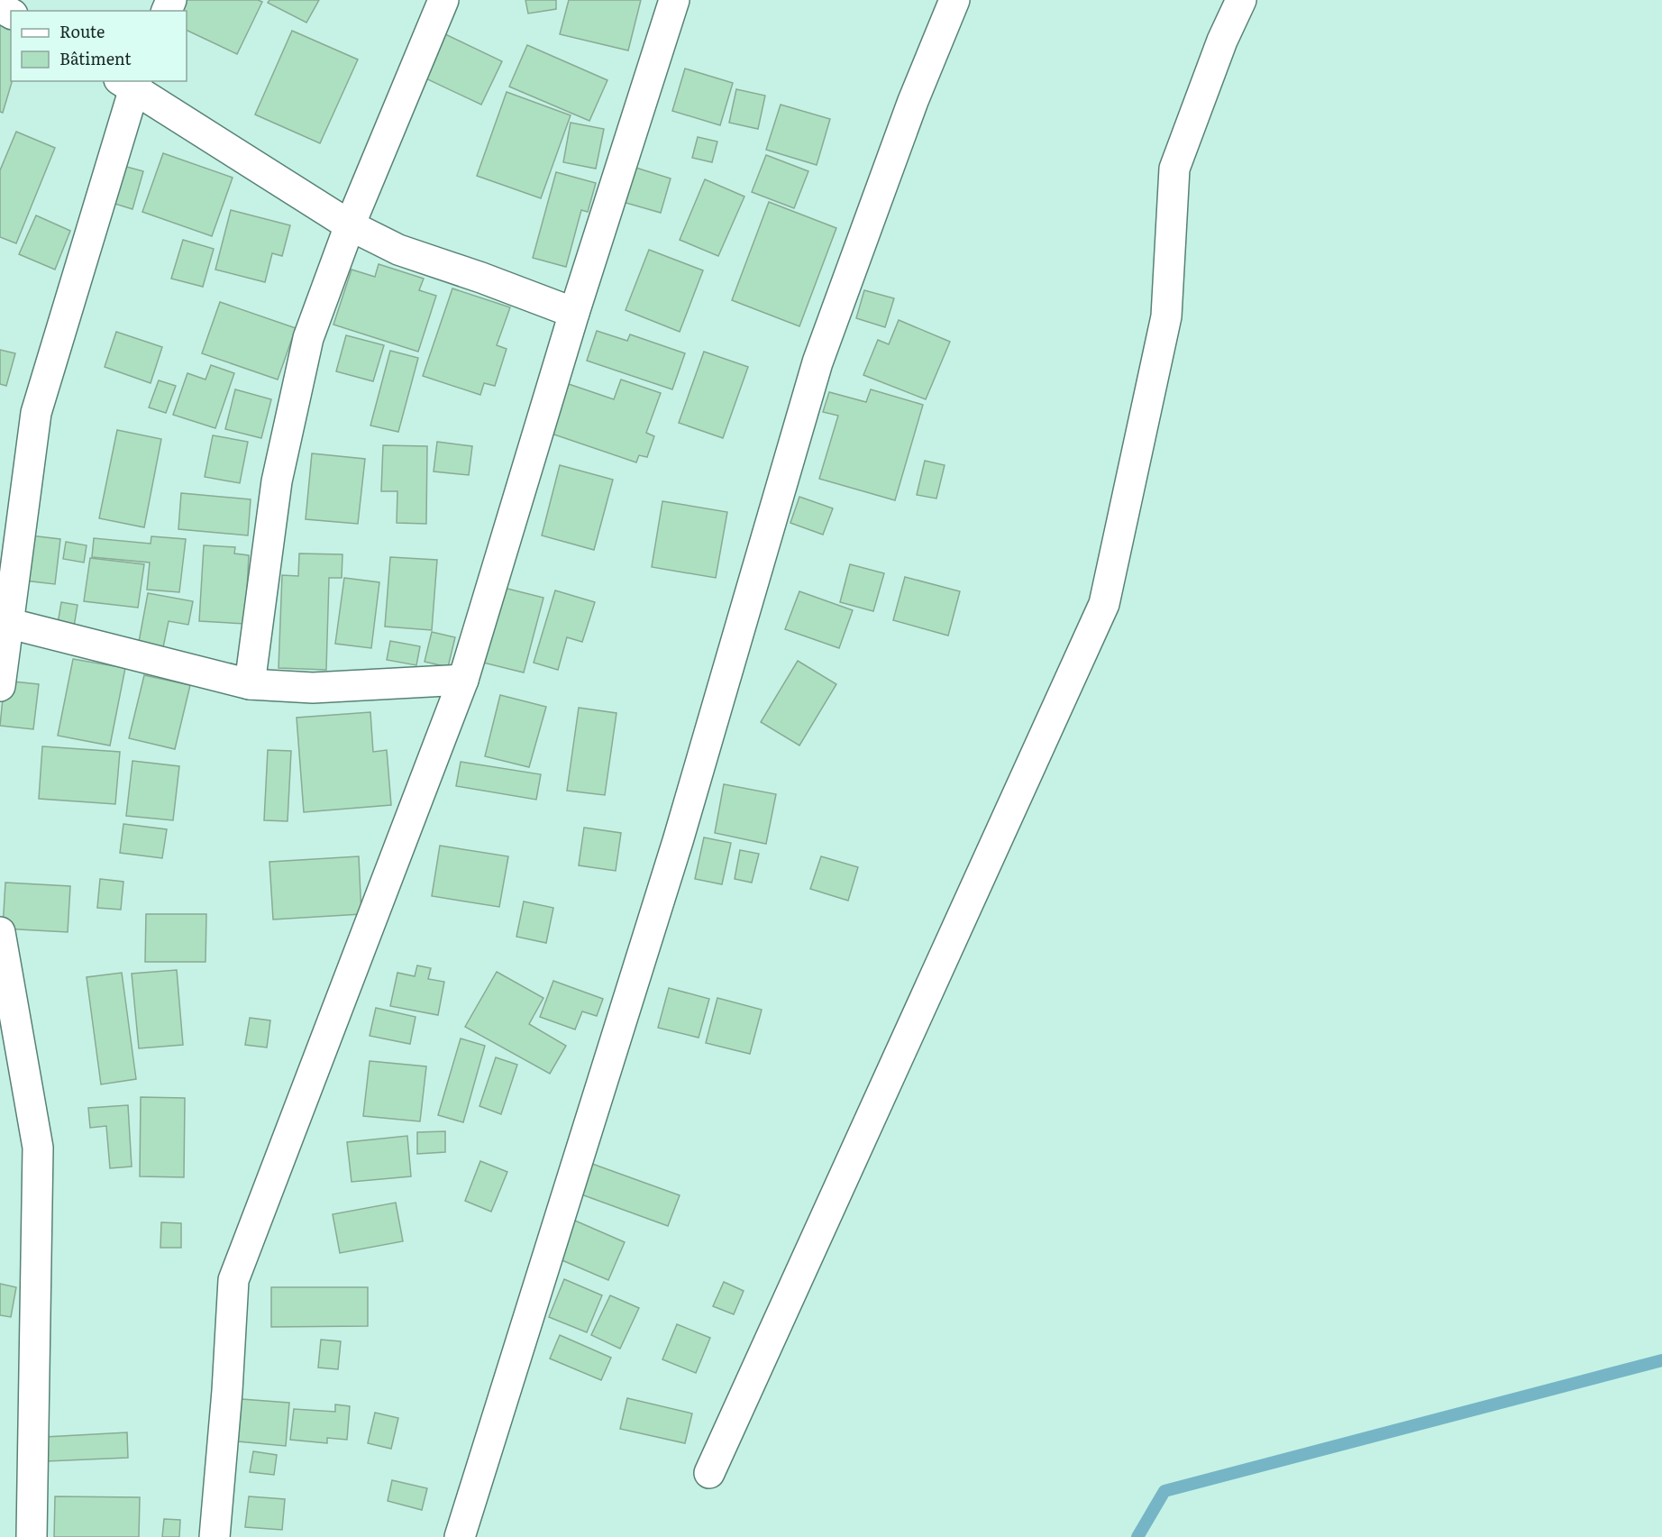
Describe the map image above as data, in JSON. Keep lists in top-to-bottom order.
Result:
{
  "legend": ["Route", "Bâtiment"]
}
